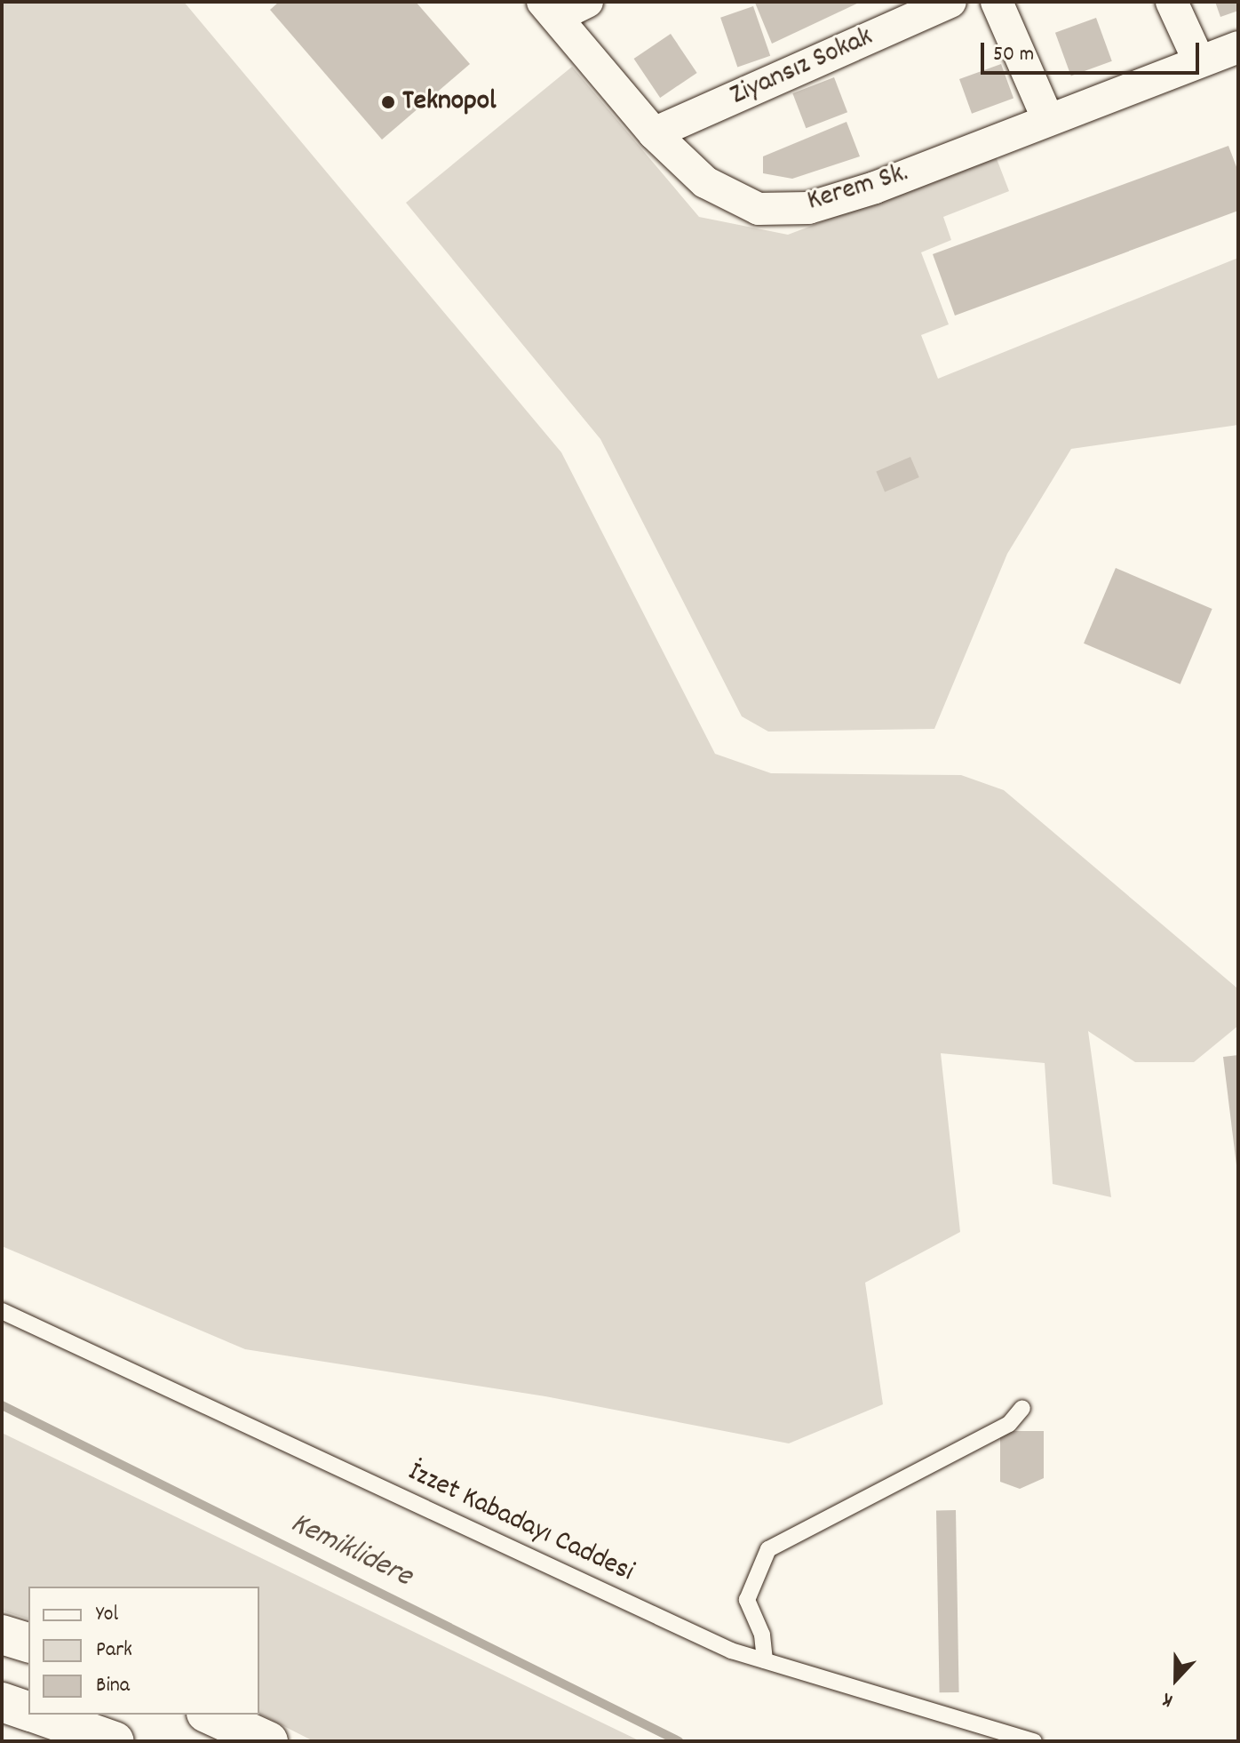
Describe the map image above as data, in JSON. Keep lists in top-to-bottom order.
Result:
{
  "streets": {
    "street": ["Ziyansız Sokak", "Kerem Sk."],
    "lane": ["İzzet Kabadayı Caddesi"]
  },
  "crossings": [
    ["Ziyansız Sokak", "Kerem Sk."]
  ],
  "water": ["Kemiklidere"],
  "places": ["Teknopol"],
  "legend": ["Yol", "Park", "Bina"],
  "scale_bar": "50 m",
  "north": "bottom"
}
